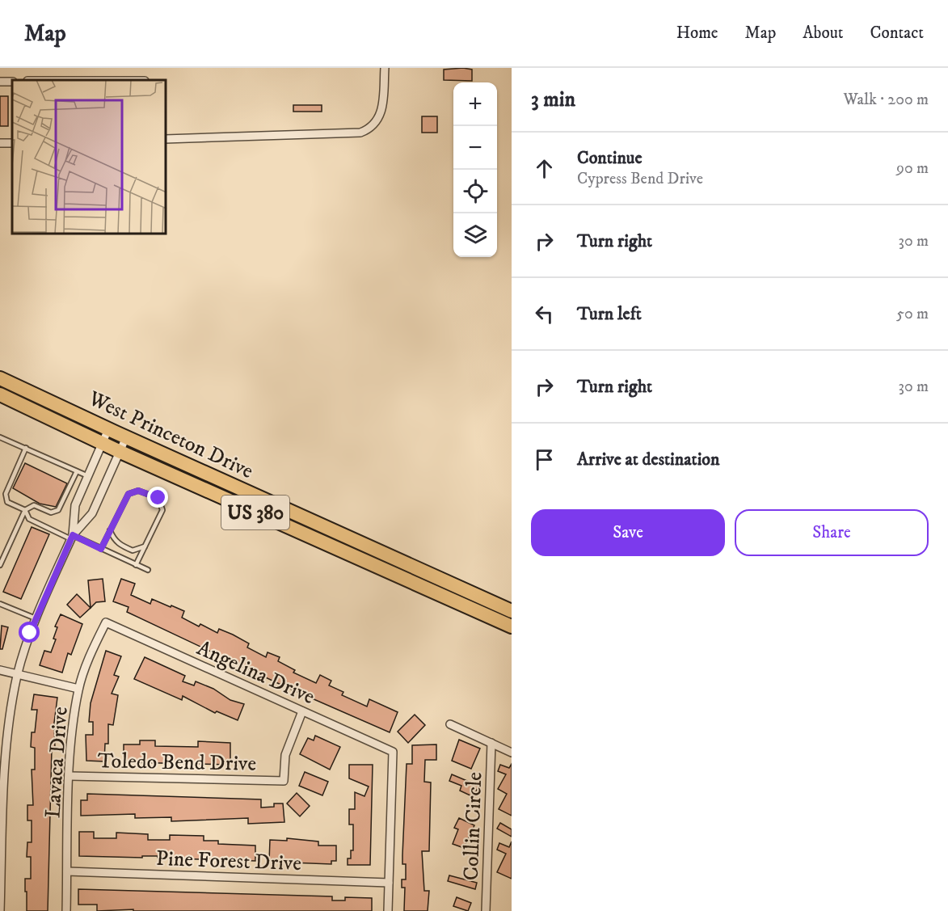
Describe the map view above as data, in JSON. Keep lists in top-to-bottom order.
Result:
{
  "streets": {
    "highway": ["West Princeton Drive", "US 380"],
    "street": [
      "Angelina Drive",
      "Toledo Bend Drive",
      "Lavaca Drive",
      "Collin Circle",
      "Pine Forest Drive"
    ]
  },
  "crossings": [
    ["Angelina Drive", "Toledo Bend Drive"],
    ["Angelina Drive", "Lavaca Drive"],
    ["Angelina Drive", "Pine Forest Drive"],
    ["Toledo Bend Drive", "Lavaca Drive"],
    ["Lavaca Drive", "Pine Forest Drive"]
  ],
  "page": {
    "header": "Map",
    "nav": [
      "Home",
      "Map",
      "About",
      "Contact"
    ],
    "heading": ["3 min", "Walk · 200 m"],
    "map_buttons": ["+", "−"],
    "list": [
      ["Continue", "Cypress Bend Drive", "90 m"],
      ["Turn right", "30 m"],
      ["Turn left", "50 m"],
      ["Turn right", "30 m"],
      "Arrive at destination"
    ],
    "buttons": ["Save", "Share"]
  }
}
